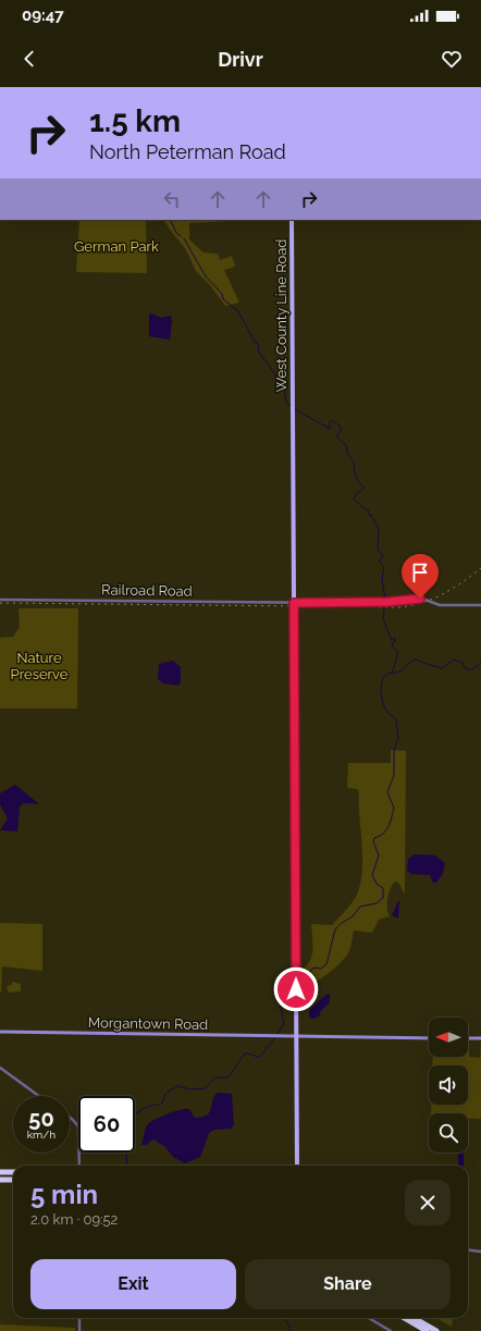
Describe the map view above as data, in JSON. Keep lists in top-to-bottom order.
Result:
{
  "streets": {
    "main road": ["West County Line Road", "Morgantown Road"],
    "street": ["Railroad Road"]
  },
  "crossings": [
    ["West County Line Road", "Railroad Road"],
    ["West County Line Road", "Morgantown Road"]
  ],
  "parks": ["German Park", "Nature Preserve"],
  "north": "left",
  "page": {
    "status": "09:47",
    "header": "Drivr",
    "turn": ["1.5 km", "North Peterman Road"],
    "speed": "50 km/h",
    "limit": "60",
    "heading": ["5 min", "2.0 km · 09:52"],
    "buttons": ["Exit", "Share"]
  }
}
